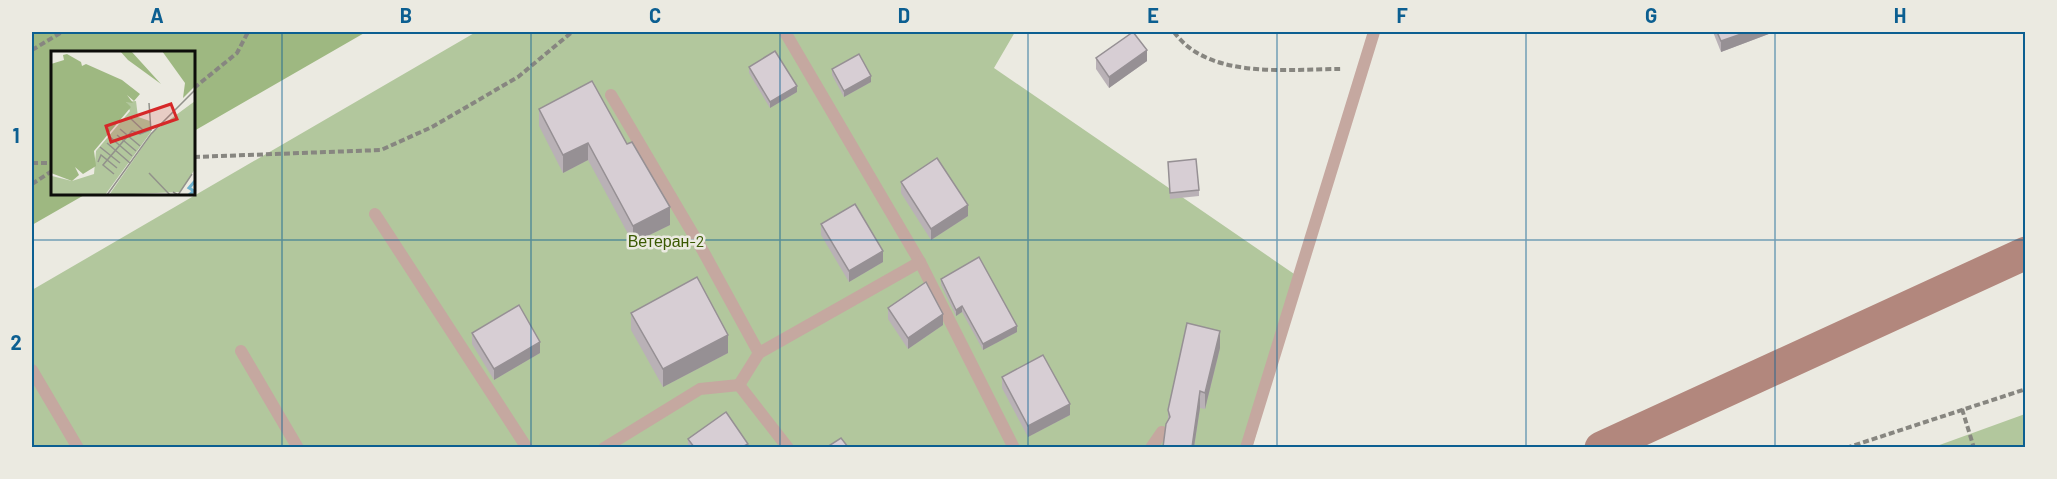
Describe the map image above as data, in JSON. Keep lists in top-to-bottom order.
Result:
{
  "parks": ["Ветеран-2"],
  "grid": {
    "columns": [
      "A",
      "B",
      "C",
      "D",
      "E",
      "F",
      "G",
      "H"
    ],
    "rows": ["1", "2"]
  }
}
